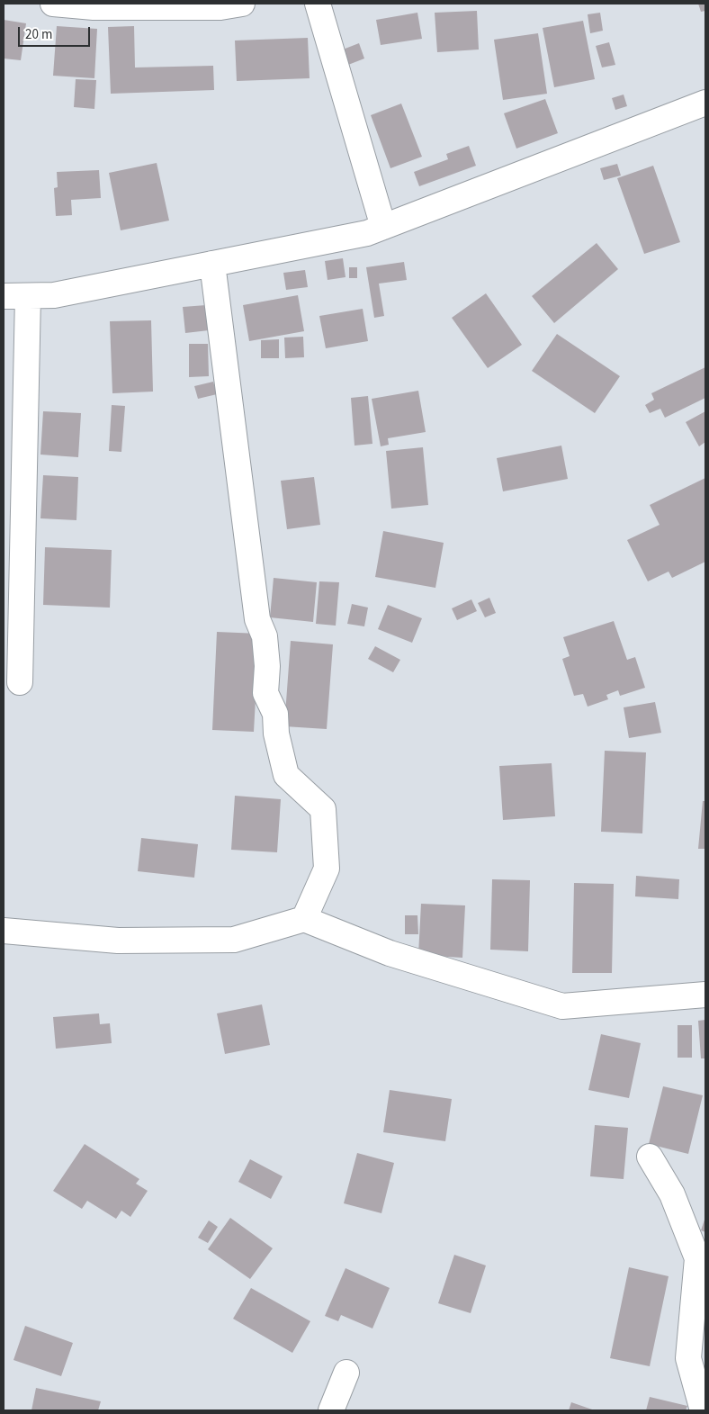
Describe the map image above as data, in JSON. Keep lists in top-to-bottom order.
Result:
{
  "scale_bar": "20 m"
}
